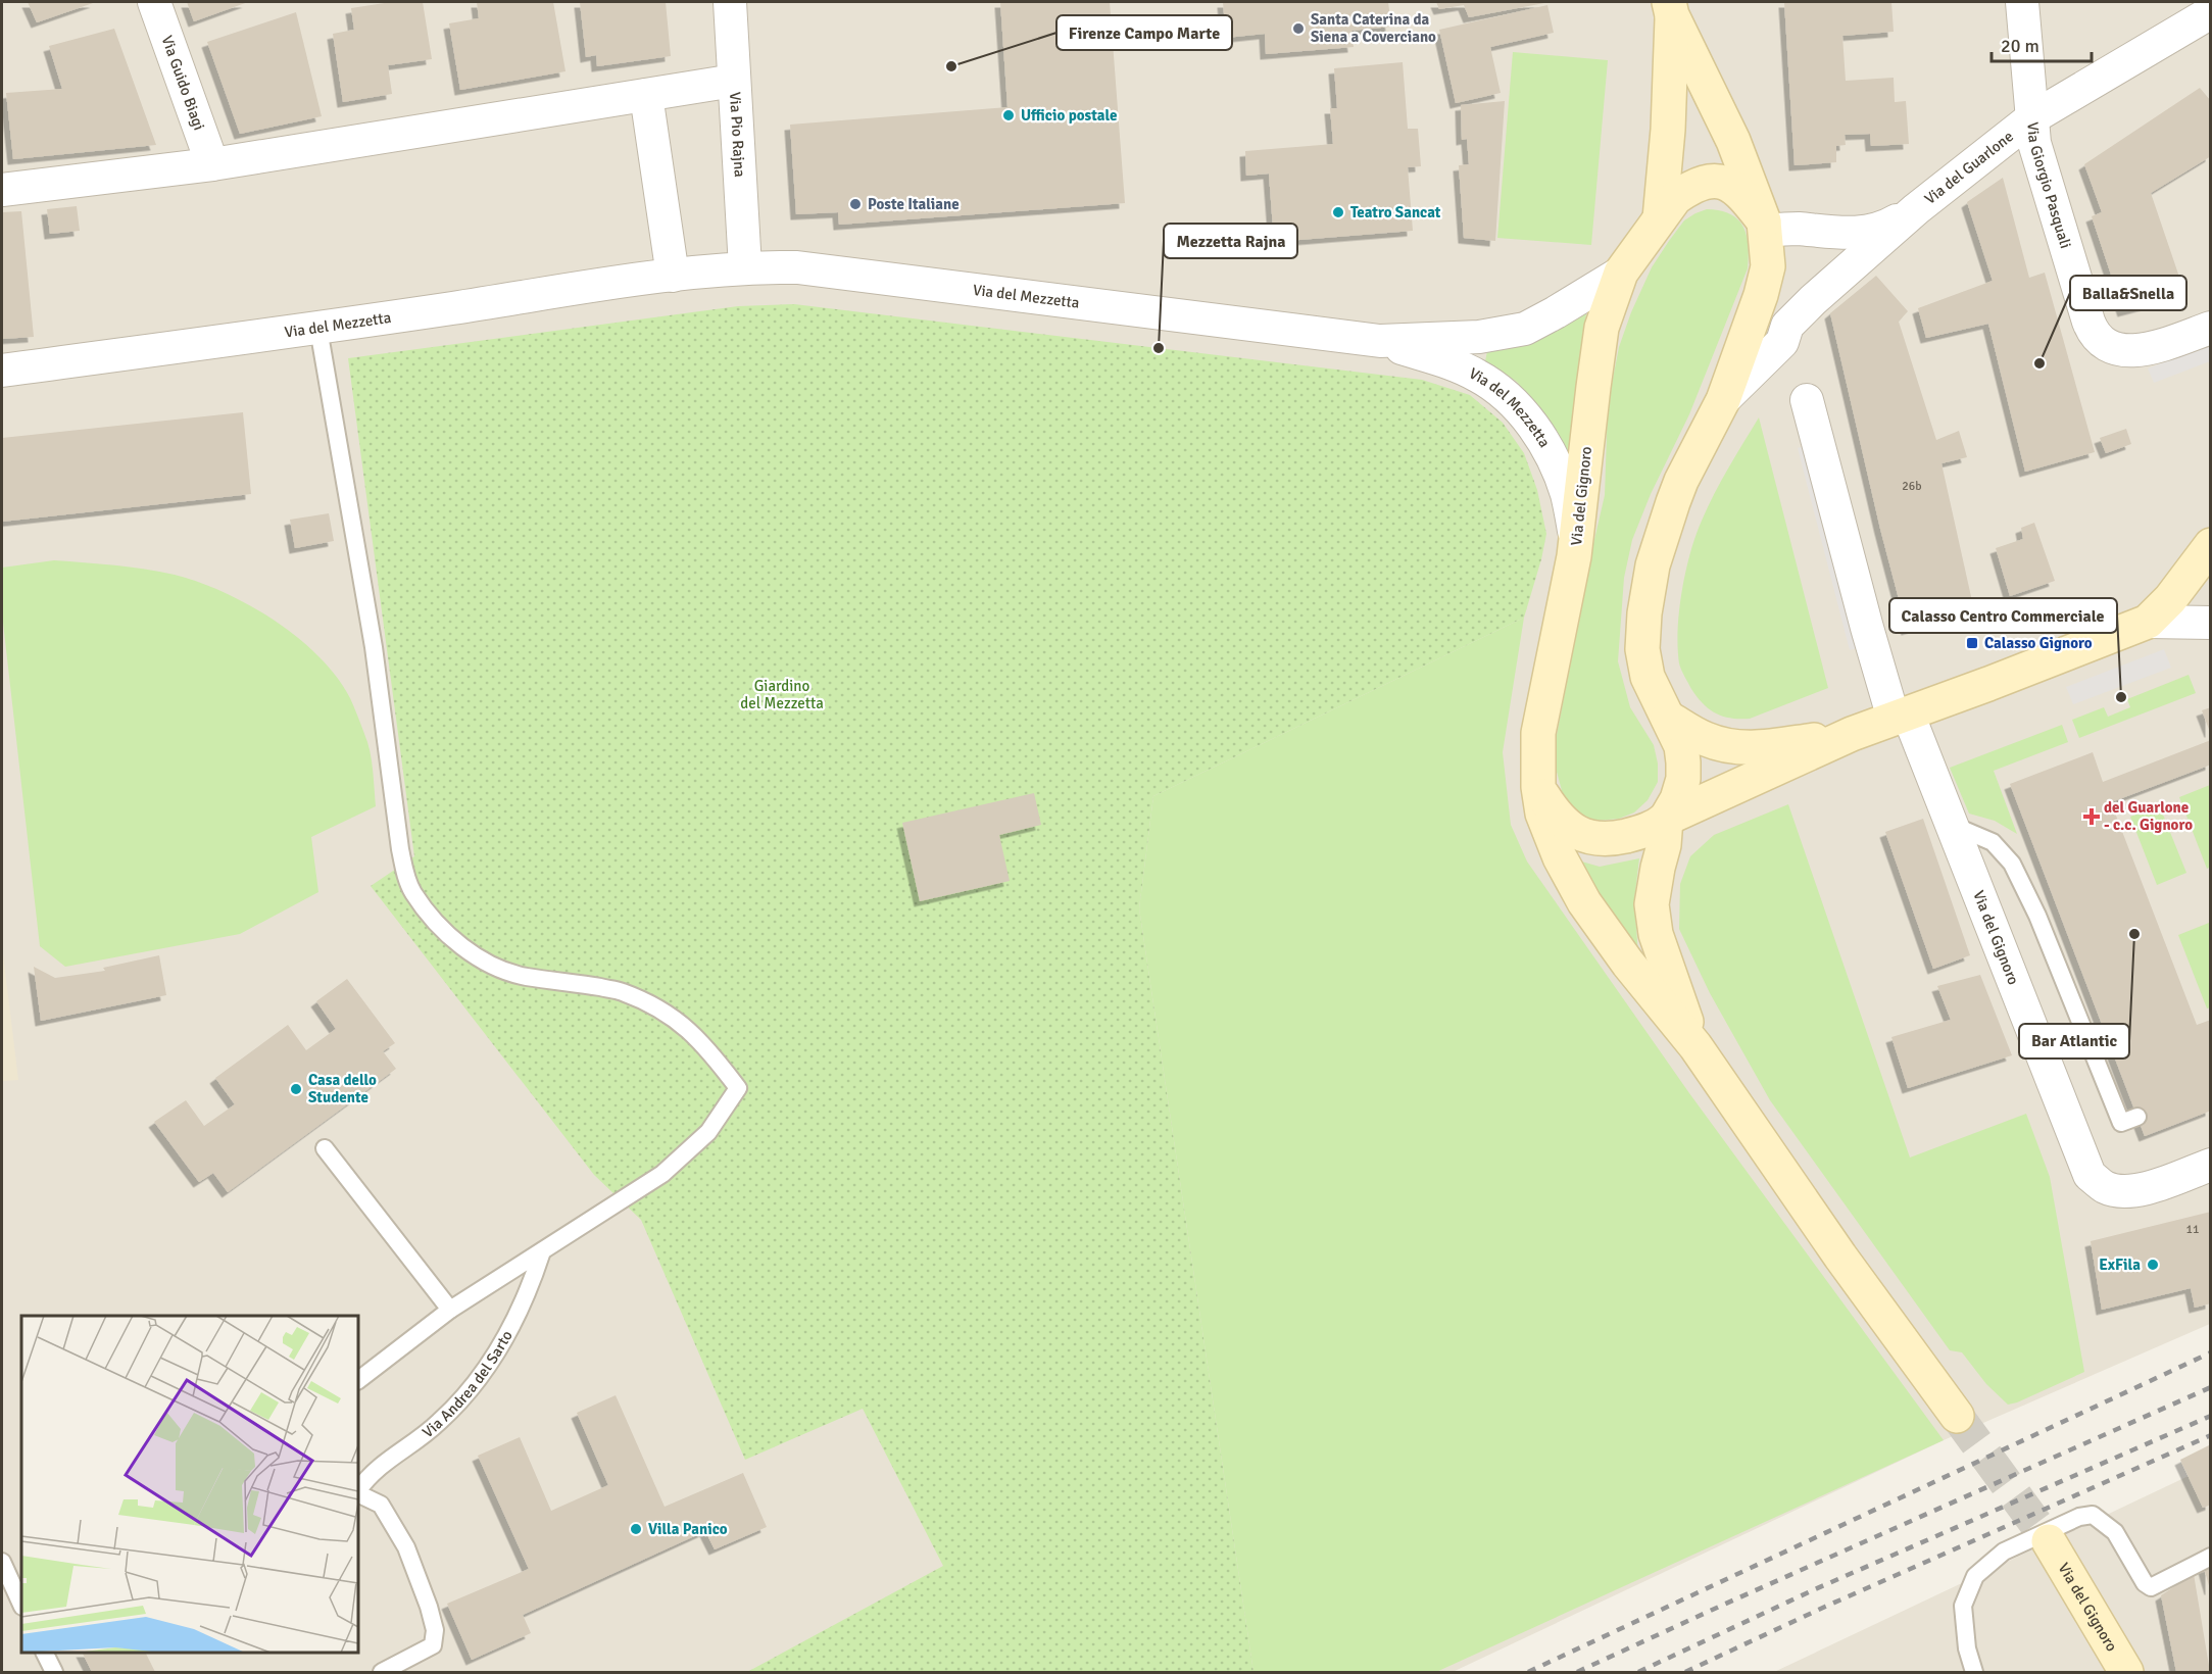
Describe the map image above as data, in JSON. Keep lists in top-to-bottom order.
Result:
{
  "streets": {
    "main road": ["Via del Gignoro"],
    "street": [
      "Via Guido Biagi",
      "Via Pio Rajna",
      "Via del Guarlone",
      "Via Giorgio Pasquali",
      "Via del Mezzetta"
    ],
    "lane": ["Via Andrea del Sarto"]
  },
  "crossings": [
    ["Via Pio Rajna", "Via del Mezzetta"],
    ["Via del Guarlone", "Via Giorgio Pasquali"],
    ["Via del Guarlone", "Via del Gignoro"],
    ["Via del Mezzetta", "Via del Gignoro"]
  ],
  "parks": ["Giardino del Mezzetta"],
  "places": {
    "other": [
      "Santa Caterina da Siena a Coverciano",
      "Firenze Campo Marte",
      "Ufficio postale",
      "Poste Italiane",
      "Teatro Sancat",
      "Mezzetta Rajna",
      "Balla&Snella",
      "Calasso Centro Commerciale",
      "Bar Atlantic",
      "Casa dello Studente",
      "ExFila",
      "Villa Panico"
    ],
    "transit": ["Calasso Gignoro"],
    "health": ["del Guarlone - c.c. Gignoro"]
  },
  "house_numbers": ["26b", "11"],
  "scale_bar": "20 m"
}
